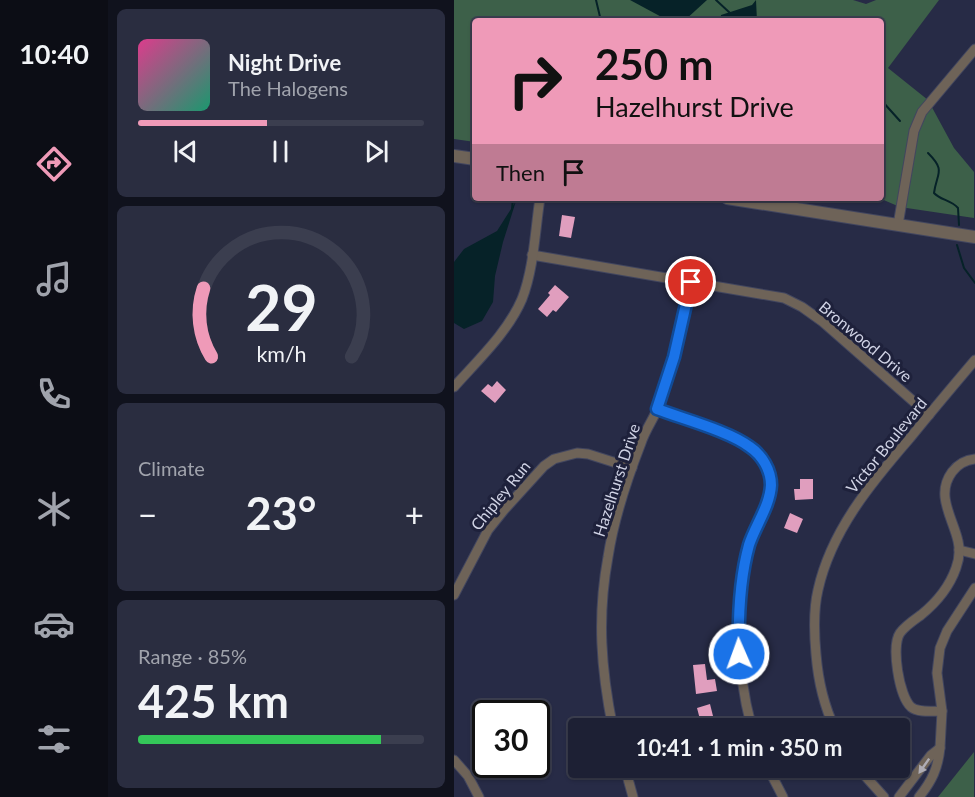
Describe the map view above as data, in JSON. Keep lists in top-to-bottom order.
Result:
{
  "streets": {
    "street": [
      "Bronwood Drive",
      "Victor Boulevard",
      "Hazelhurst Drive",
      "Chipley Run"
    ]
  },
  "crossings": [
    ["Bronwood Drive", "Victor Boulevard"],
    ["Bronwood Drive", "Hazelhurst Drive"],
    ["Hazelhurst Drive", "Chipley Run"]
  ],
  "page": {
    "tabs": "10:40",
    "turn": ["250 m", "Hazelhurst Drive"],
    "song": ["Night Drive", "The Halogens"],
    "then": "Then",
    "tile": [
      "Climate",
      ["Range · 85%", "425 km"]
    ],
    "heat": ["−", "23°", "+"],
    "limit": "30",
    "trip": "10:41 · 1 min · 350 m",
    "gauge": ["29", "km/h"]
  }
}
